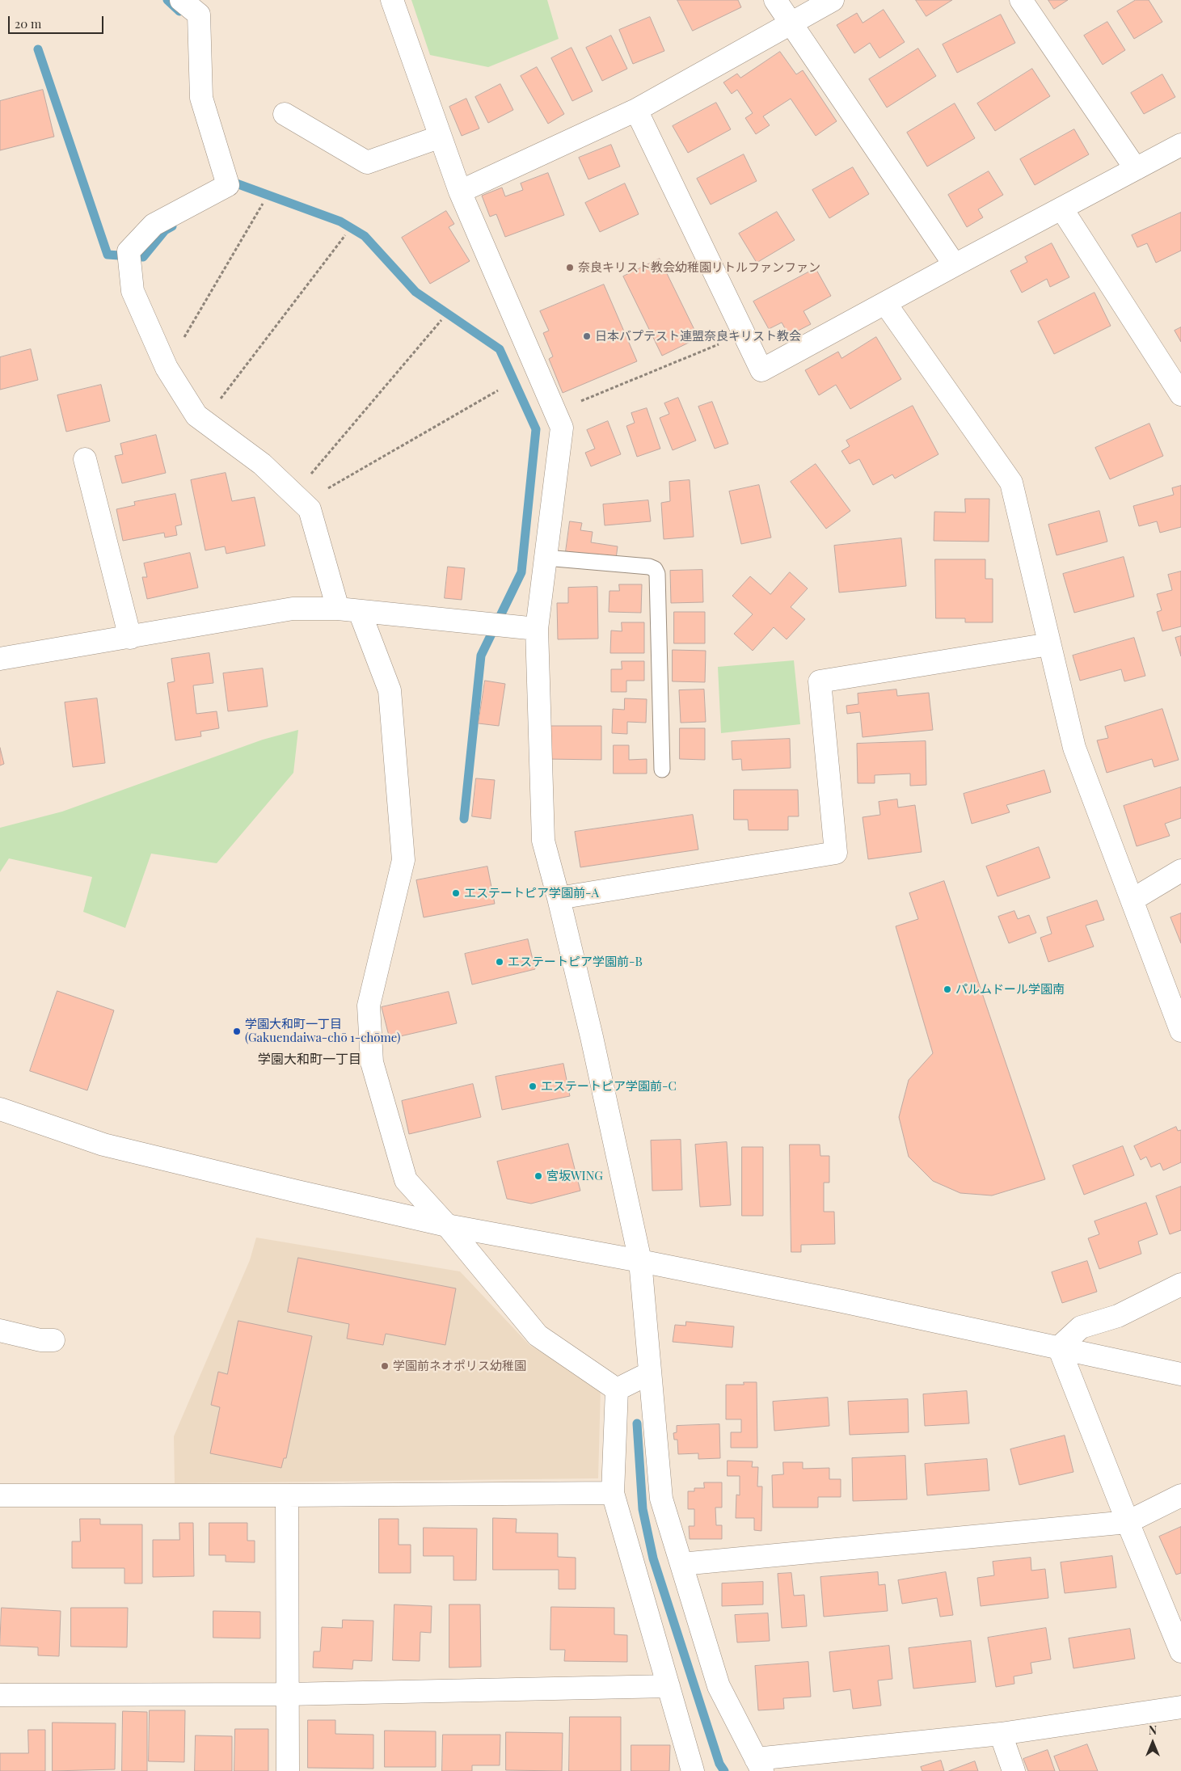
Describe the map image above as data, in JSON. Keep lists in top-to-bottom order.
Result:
{
  "districts": ["学園大和町一丁目"],
  "places": [
    "奈良キリスト教会幼稚園リトルファンファン",
    "日本バプテスト連盟奈良キリスト教会",
    "エステートピア学園前-A",
    "エステートピア学園前-B",
    "パルムドール学園南",
    "学園大和町一丁目 (Gakuendaiwa-chō 1-chōme)",
    "エステートピア学園前-C",
    "宮坂WING",
    "学園前ネオポリス幼稚園"
  ],
  "scale_bar": "20 m",
  "north": "top"
}
